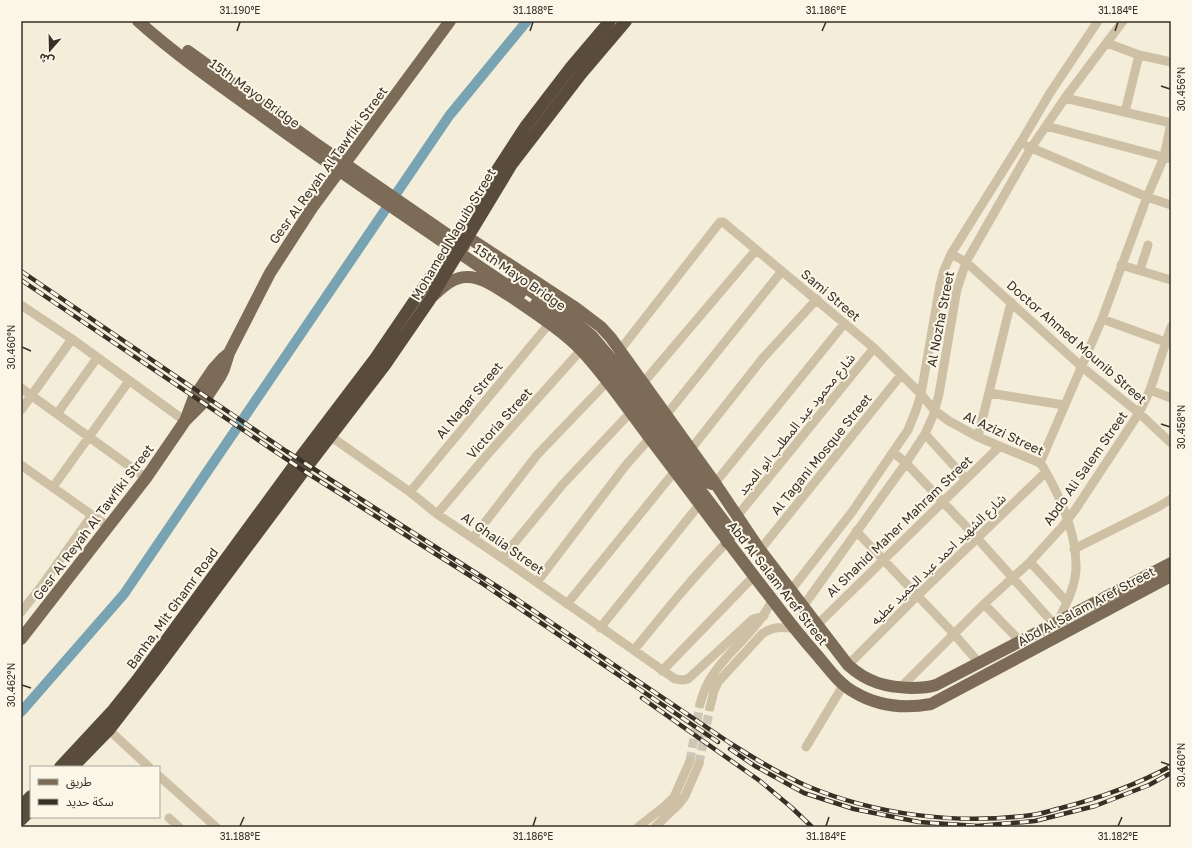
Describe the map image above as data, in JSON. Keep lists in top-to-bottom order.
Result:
{
  "streets": {
    "highway": ["Mohamed Naguib Street", "Banha, Mit Ghamr Road"],
    "main road": ["15th Mayo Bridge", "Gesr Al Reyah Al Tawfiki Street", "Abd Al Salam Aref Street"],
    "street": [
      "Sami Street",
      "Al Nozha Street",
      "Doctor Ahmed Mounib Street",
      "Al Nagar Street",
      "Victoria Street",
      "شارع محمود عبد المطلب ابو المجد",
      "Al Azizi Street",
      "Al Tagani Mosque Street",
      "Abdo Ali Salem Street",
      "Al Shahid Maher Mahram Street",
      "Al Ghalia Street",
      "شارع الشهيد احمد عبد الحميد عطيه"
    ]
  },
  "crossings": [
    ["15th Mayo Bridge", "Abd Al Salam Aref Street"],
    ["Mohamed Naguib Street", "Al Ghalia Street"],
    ["Mohamed Naguib Street", "Abd Al Salam Aref Street"],
    ["Mohamed Naguib Street", "Banha, Mit Ghamr Road"],
    ["Sami Street", "Al Nozha Street"],
    ["Sami Street", "شارع محمود عبد المطلب ابو المجد"],
    ["Sami Street", "Al Azizi Street"],
    ["Sami Street", "Al Tagani Mosque Street"],
    ["Sami Street", "Abd Al Salam Aref Street"],
    ["Al Nozha Street", "Doctor Ahmed Mounib Street"],
    ["Al Nozha Street", "Al Azizi Street"],
    ["Al Nozha Street", "Abd Al Salam Aref Street"],
    ["Doctor Ahmed Mounib Street", "Abdo Ali Salem Street"],
    ["Al Nagar Street", "Al Ghalia Street"],
    ["Al Nagar Street", "Abd Al Salam Aref Street"],
    ["Victoria Street", "Al Ghalia Street"],
    ["Victoria Street", "Abd Al Salam Aref Street"],
    ["شارع محمود عبد المطلب ابو المجد", "Abd Al Salam Aref Street"],
    ["Al Azizi Street", "Abdo Ali Salem Street"],
    ["Al Azizi Street", "Al Shahid Maher Mahram Street"],
    ["Al Azizi Street", "شارع الشهيد احمد عبد الحميد عطيه"],
    ["Al Azizi Street", "Abd Al Salam Aref Street"],
    ["Al Tagani Mosque Street", "Abd Al Salam Aref Street"],
    ["Abdo Ali Salem Street", "Abd Al Salam Aref Street"],
    ["Al Shahid Maher Mahram Street", "Abd Al Salam Aref Street"],
    ["شارع الشهيد احمد عبد الحميد عطيه", "Abd Al Salam Aref Street"]
  ],
  "legend": ["طريق", "سكة حديد"],
  "north": "bottom",
  "coordinates": [
    "31.190°E",
    "31.188°E",
    "31.186°E",
    "31.184°E",
    "30.456°N",
    "30.460°N",
    "30.458°N",
    "30.462°N",
    "31.182°E"
  ]
}
